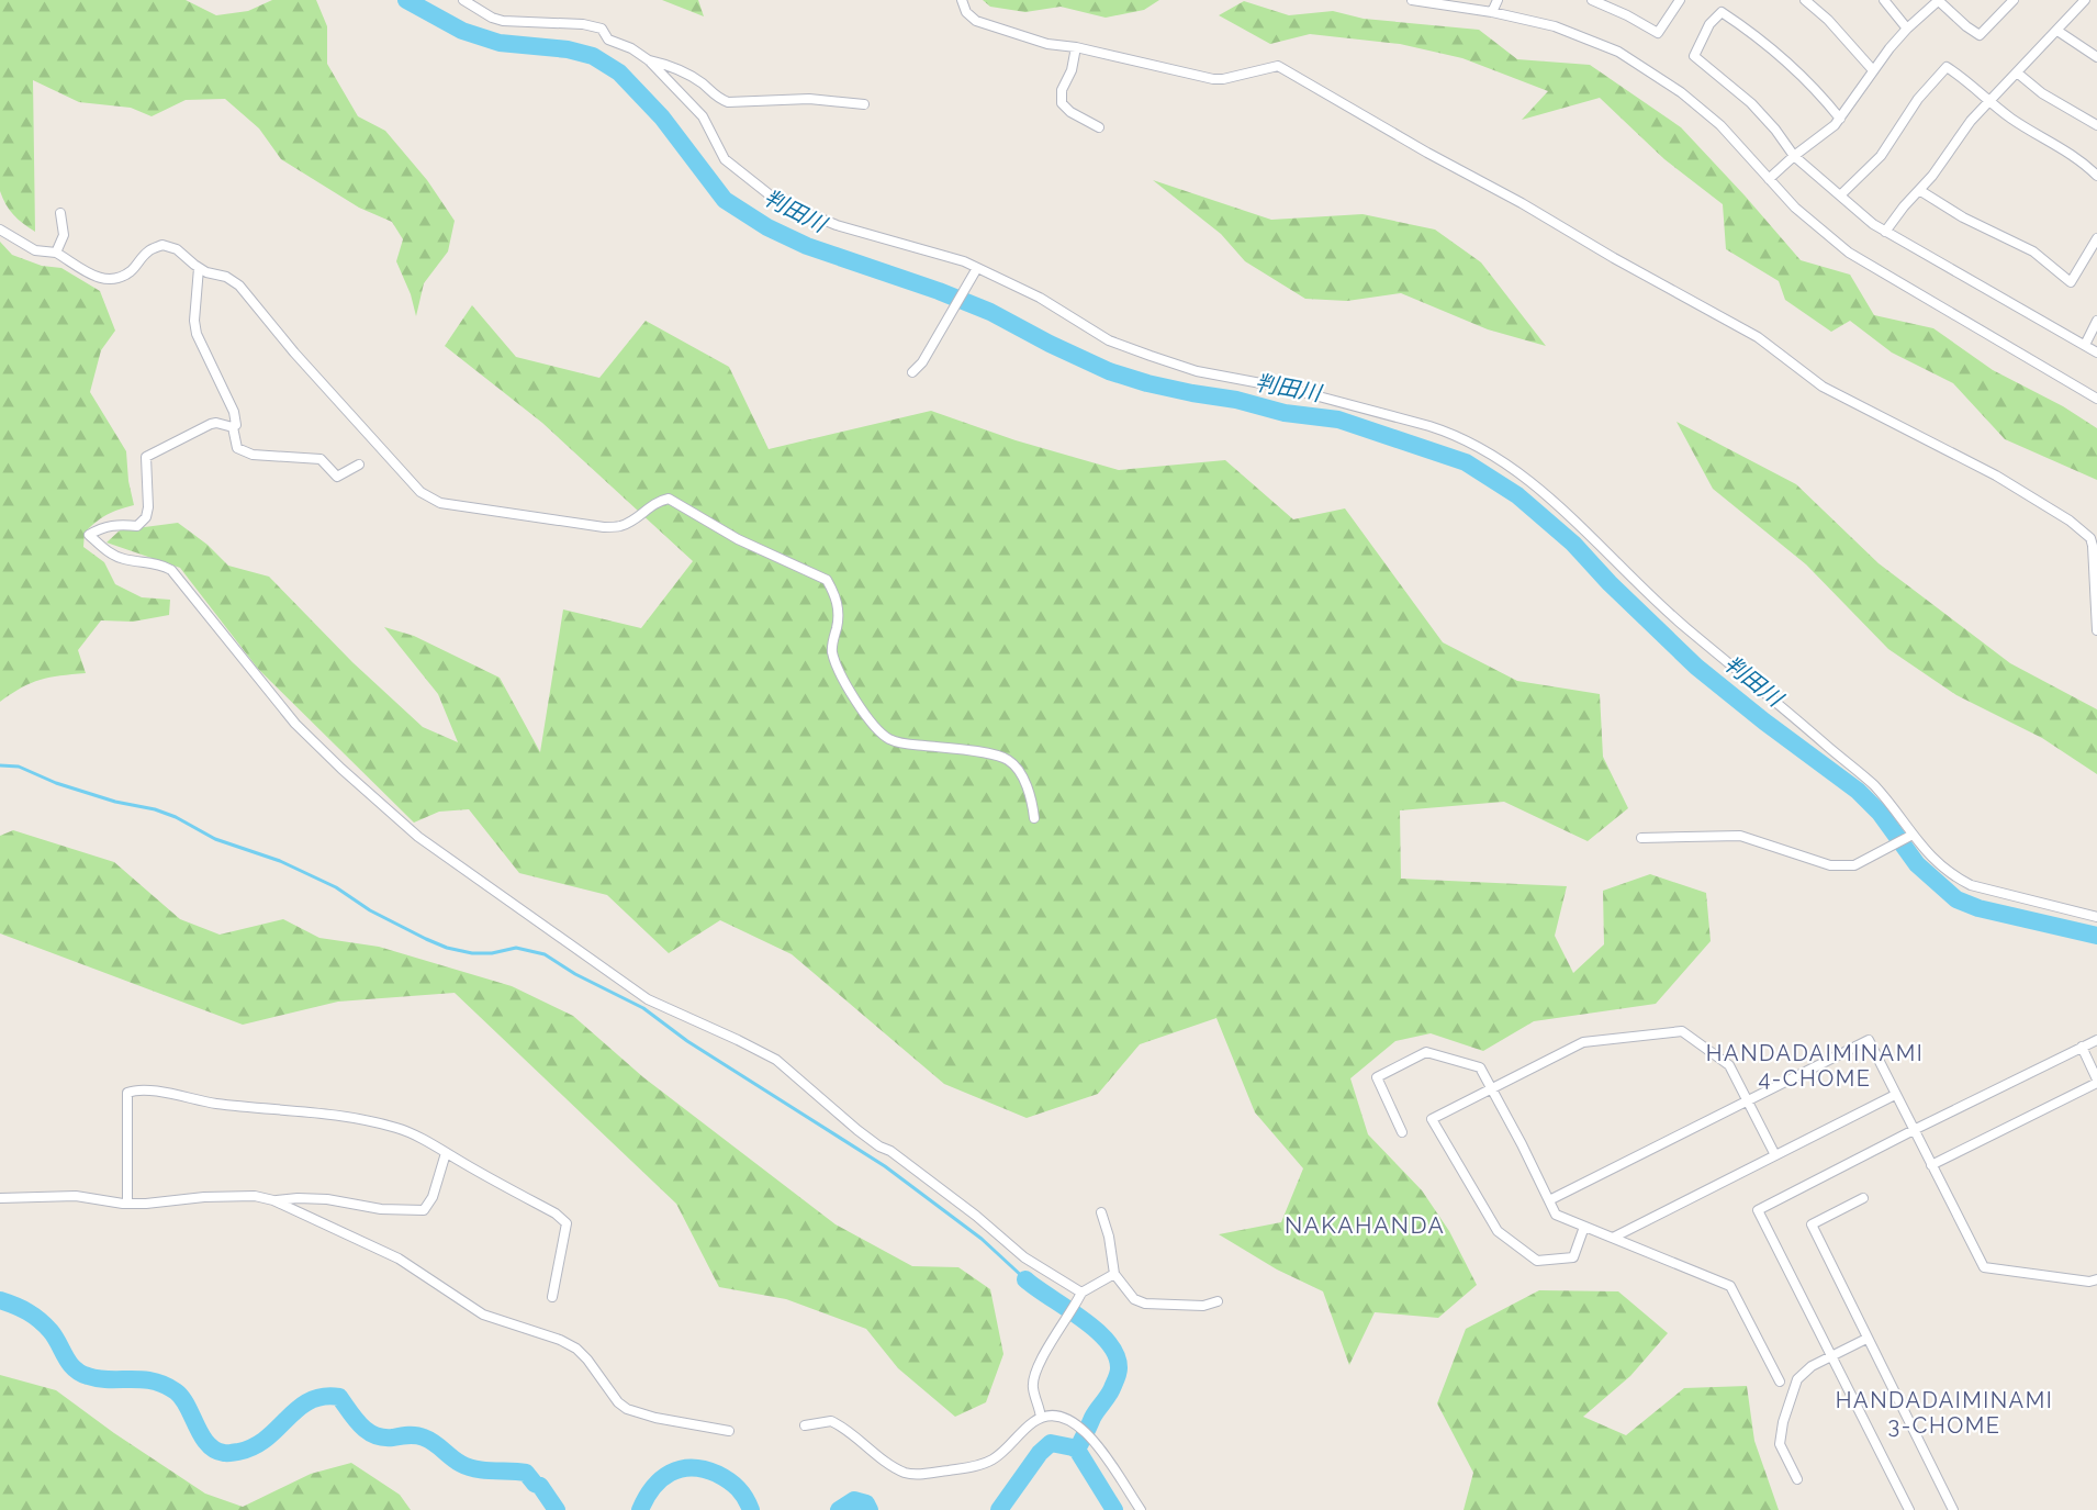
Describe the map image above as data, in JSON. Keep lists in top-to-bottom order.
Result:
{
  "districts": ["HANDADAIMINAMI 4-CHOME", "NAKAHANDA", "HANDADAIMINAMI 3-CHOME"],
  "water": ["判田川"]
}
